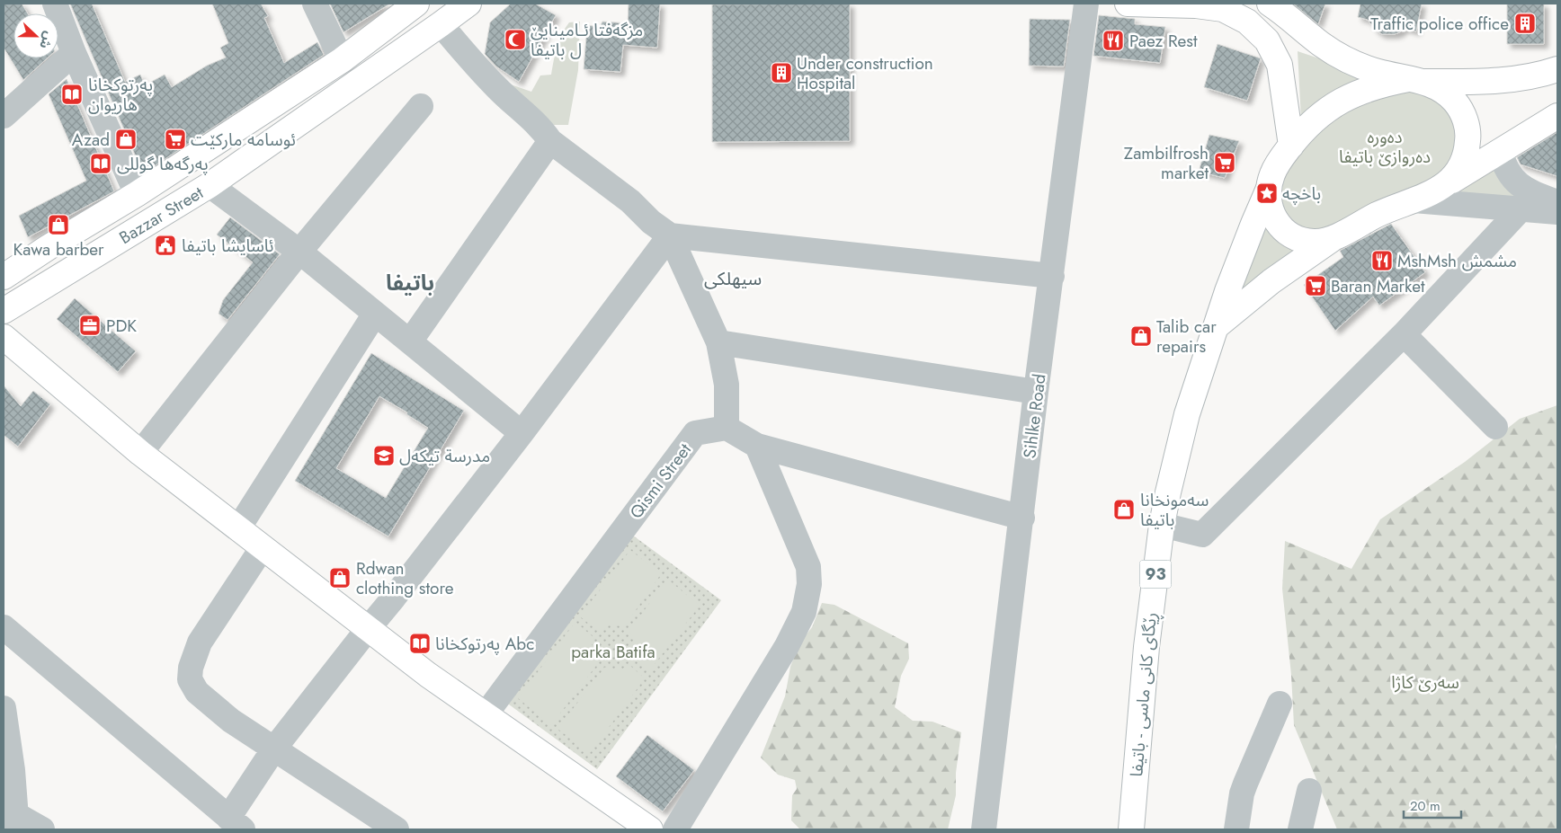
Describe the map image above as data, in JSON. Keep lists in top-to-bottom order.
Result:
{
  "streets": {
    "main road": ["Bazzar Street", "93", "ڕێگای کانی ماسی - باتيفا"],
    "street": ["Sihlke Road", "Qismi Street"]
  },
  "districts": ["سيهلكى", "باتیفا"],
  "parks": ["ده‌وره‌ ده‌روازێ باتيفا", "parka Batifa", "سەرێ کاژا"],
  "places": {
    "building": ["Traffic police office", "Under construction Hospital"],
    "mosque": ["مزگەفتا ئـامینایێ ل باتیفا"],
    "restaurant": ["Paez Rest", "MshMsh مشمش"],
    "library": ["په‌رتوكخانا هاریوان", "په‌رگه‌ها گوللی", "په‌رتوكخانا Abc"],
    "shop": [
      "Azad",
      "Kawa barber",
      "Talib car repairs",
      "سه‌مونخانا باتيفا",
      "Rdwan clothing store"
    ],
    "supermarket": ["ئوسامە مارکێت", "Zambilfrosh market", "Baran Market"],
    "place": ["باخچە"],
    "public building": ["ئاسایشا باتیفا"],
    "office": ["PDK"],
    "school or university": ["مدرسة تيكه‌ل"]
  },
  "scale_bar": "20 m",
  "north": "right"
}
